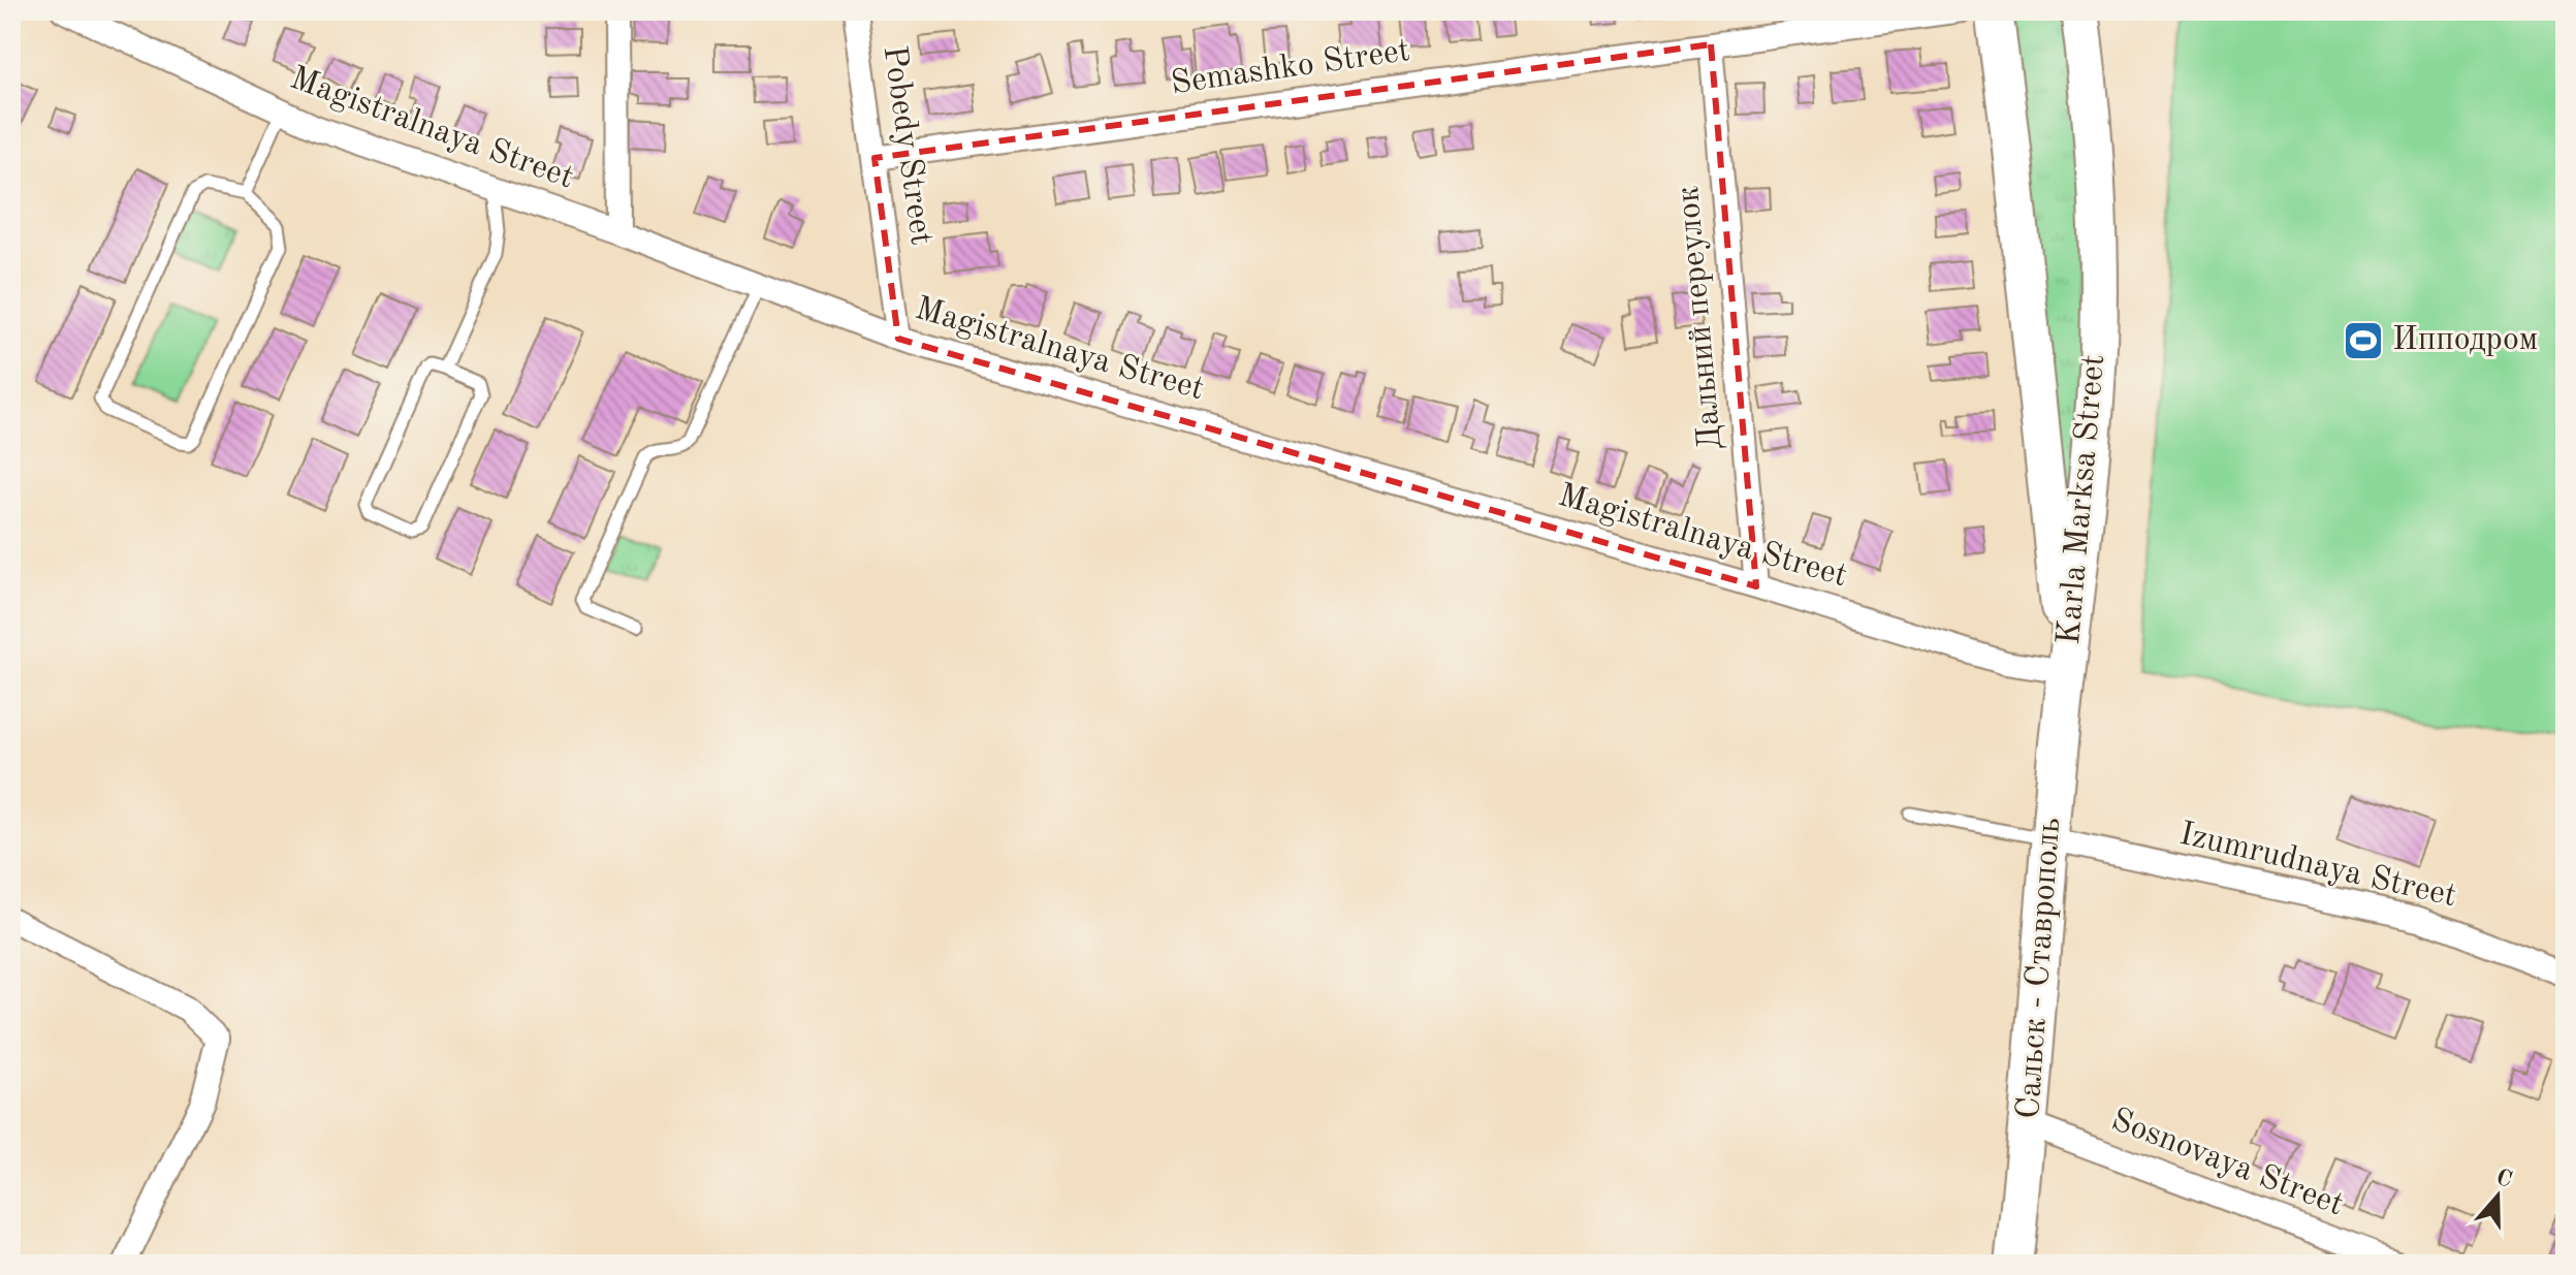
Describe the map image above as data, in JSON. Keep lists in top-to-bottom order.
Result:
{
  "streets": {
    "main road": ["Karla Marksa Street", "Сальск - Ставрополь"],
    "street": [
      "Semashko Street",
      "Magistralnaya Street",
      "Pobedy Street",
      "Дальний переулок",
      "Izumrudnaya Street",
      "Sosnovaya Street"
    ]
  },
  "crossings": [
    ["Semashko Street", "Pobedy Street"],
    ["Semashko Street", "Дальний переулок"],
    ["Magistralnaya Street", "Pobedy Street"],
    ["Magistralnaya Street", "Дальний переулок"],
    ["Magistralnaya Street", "Karla Marksa Street"],
    ["Magistralnaya Street", "Сальск - Ставрополь"],
    ["Karla Marksa Street", "Сальск - Ставрополь"],
    ["Izumrudnaya Street", "Сальск - Ставрополь"],
    ["Сальск - Ставрополь", "Sosnovaya Street"]
  ],
  "places": {
    "sports": ["Ипподром"]
  },
  "north": "top"
}
